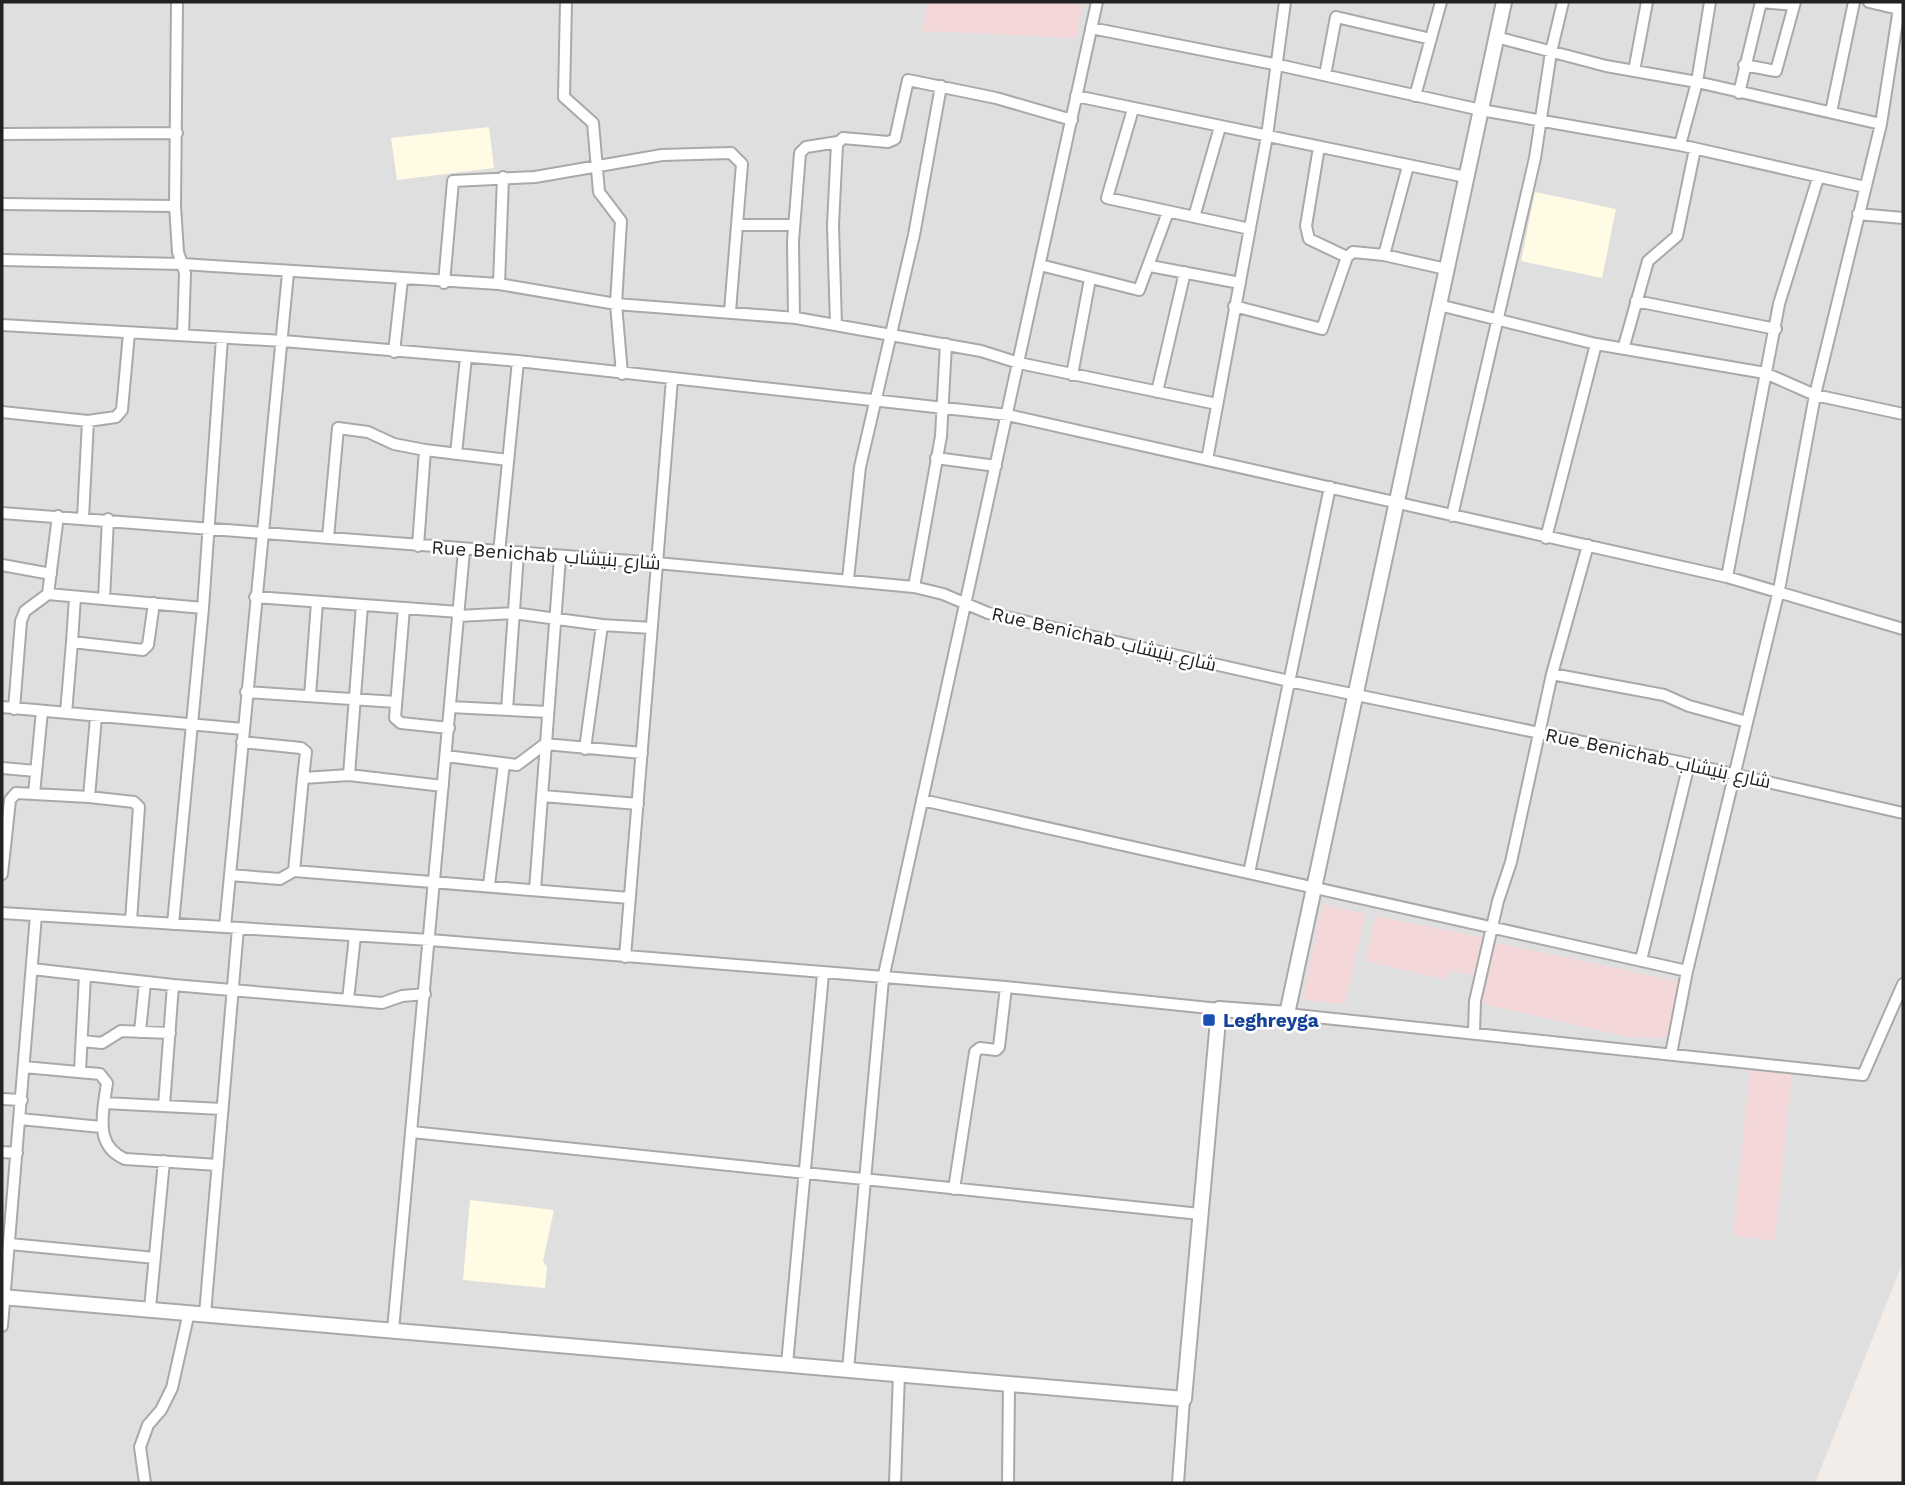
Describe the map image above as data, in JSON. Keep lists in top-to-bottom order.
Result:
{
  "streets": {
    "street": ["Rue Benichab شارع بنيشاب"]
  },
  "places": {
    "transit": ["Leghreyga"]
  }
}
